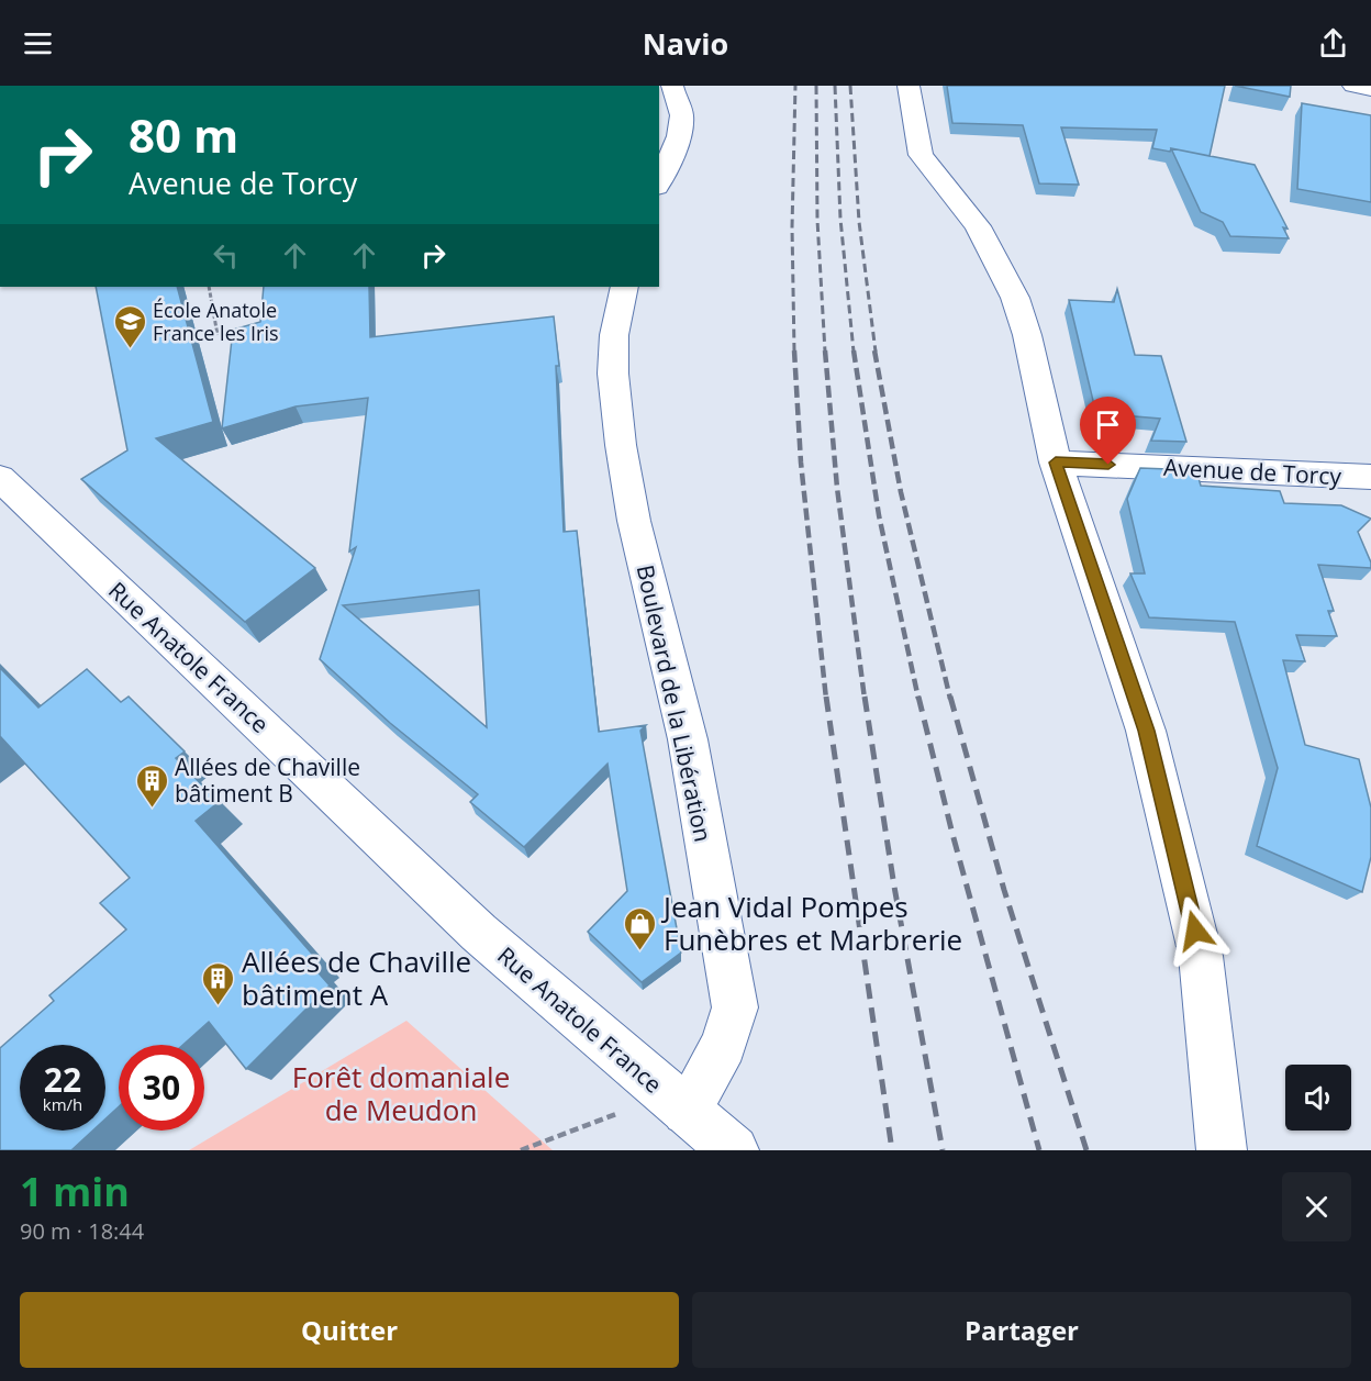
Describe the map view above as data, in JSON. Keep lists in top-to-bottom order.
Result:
{
  "streets": {
    "street": ["Avenue de Torcy", "Rue Anatole France", "Boulevard de la Libération"]
  },
  "crossings": [
    ["Rue Anatole France", "Boulevard de la Libération"]
  ],
  "parks": ["Forêt domaniale de Meudon"],
  "places": {
    "school or university": ["École Anatole France les Iris"],
    "building": ["Allées de Chaville bâtiment B", "Allées de Chaville bâtiment A"],
    "shop": ["Jean Vidal Pompes Funèbres et Marbrerie"]
  },
  "page": {
    "header": "Navio",
    "turn": ["80 m", "Avenue de Torcy"],
    "speed": "22 km/h",
    "limit": "30",
    "heading": ["1 min", "90 m · 18:44"],
    "buttons": ["Quitter", "Partager"]
  }
}
